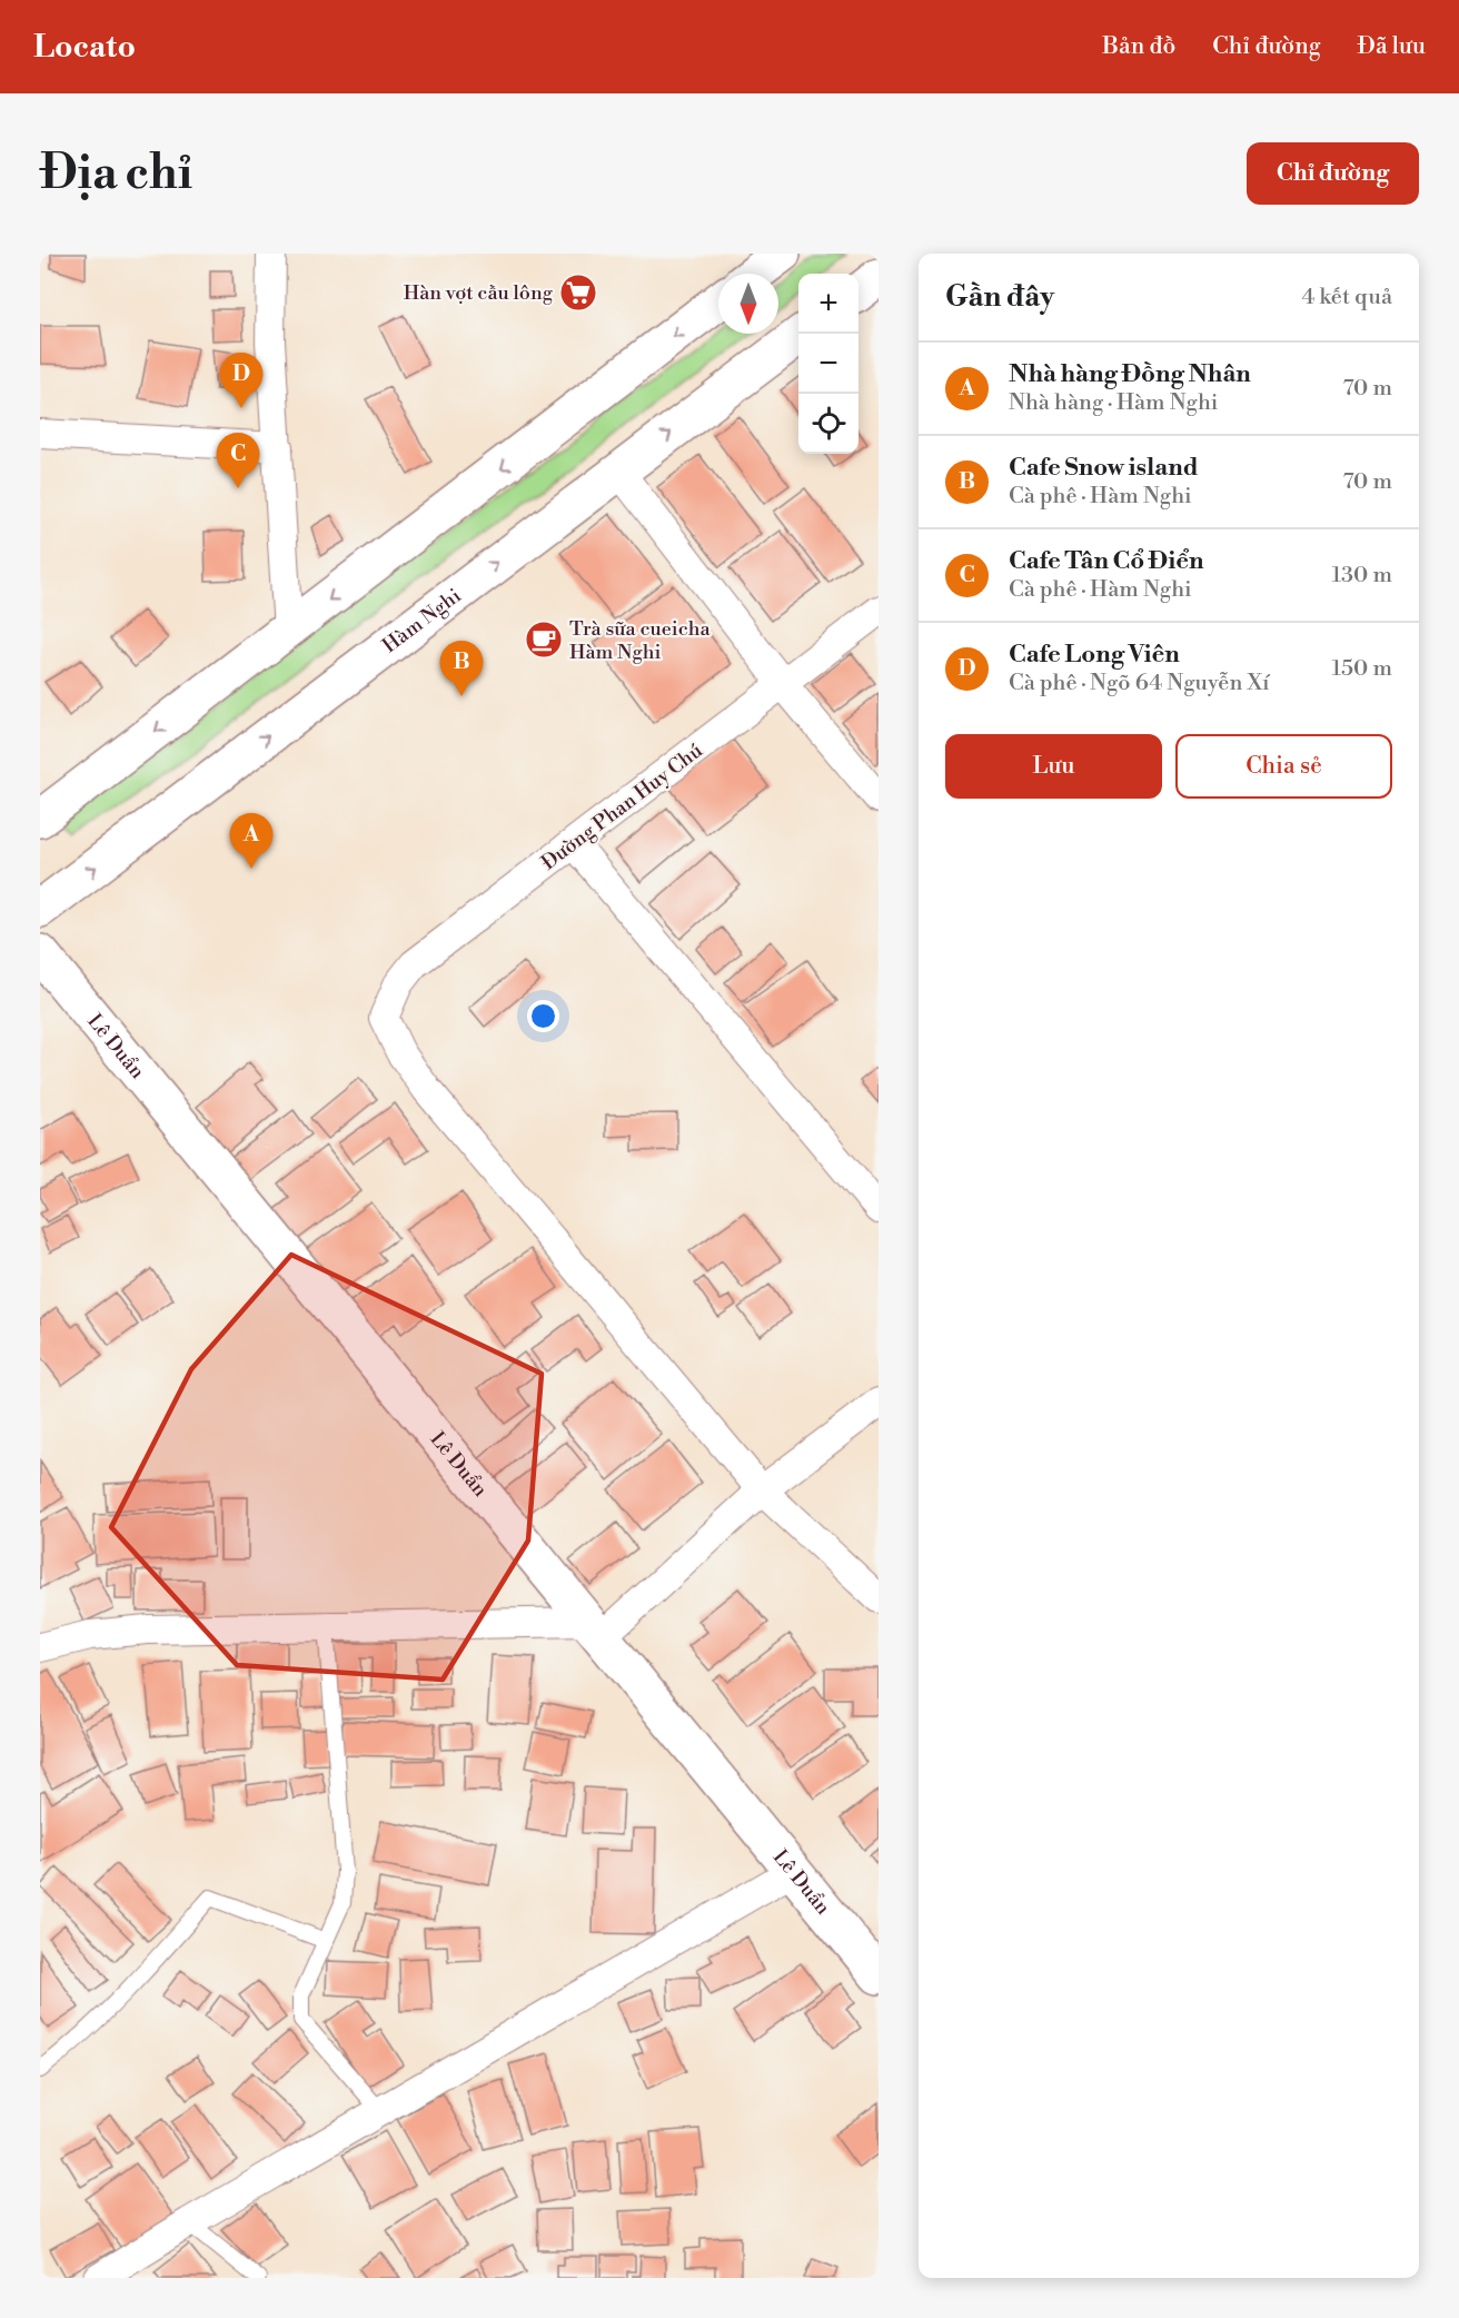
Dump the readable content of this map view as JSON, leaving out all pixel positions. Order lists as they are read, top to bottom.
{
  "streets": {
    "main road": ["Hàm Nghi", "Lê Duẩn"],
    "street": ["Đường Phan Huy Chú"]
  },
  "places": {
    "supermarket": ["Hàn vợt cầu lông"],
    "cafe": ["Trà sữa cueicha Hàm Nghi"]
  },
  "north": "bottom",
  "page": {
    "header": "Locato",
    "nav": ["Bản đồ", "Chỉ đường", "Đã lưu"],
    "buttons": [
      "Chỉ đường",
      ["Lưu", "Chia sẻ"]
    ],
    "title": "Địa chỉ",
    "heading": ["Gần đây", "4 kết quả"],
    "map_buttons": ["+", "−"],
    "list": [
      {
        "mark": "A",
        "name": "Nhà hàng Đồng Nhân",
        "note": "Nhà hàng · Hàm Nghi",
        "value": "70 m"
      },
      {
        "mark": "B",
        "name": "Cafe Snow island",
        "note": "Cà phê · Hàm Nghi",
        "value": "70 m"
      },
      {
        "mark": "C",
        "name": "Cafe Tân Cổ Điển",
        "note": "Cà phê · Hàm Nghi",
        "value": "130 m"
      },
      {
        "mark": "D",
        "name": "Cafe Long Viên",
        "note": "Cà phê · Ngõ 64 Nguyễn Xí",
        "value": "150 m"
      }
    ],
    "pins": [
      "D",
      "C",
      "B",
      "A"
    ]
  }
}
